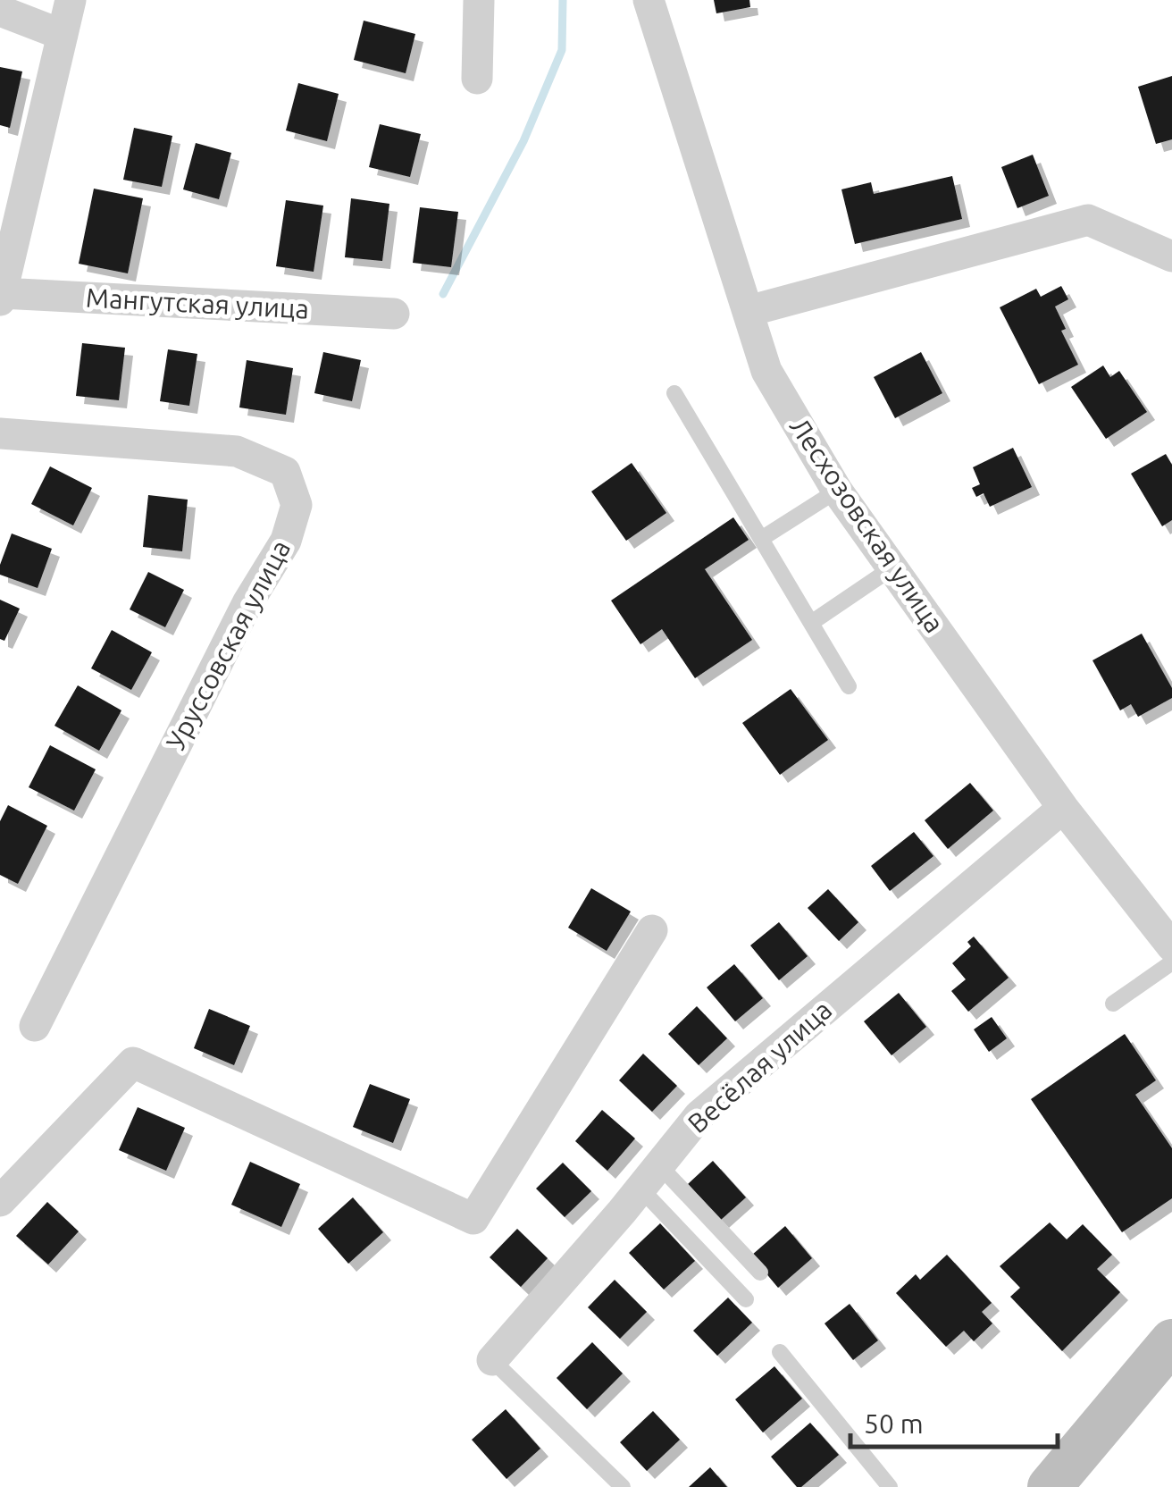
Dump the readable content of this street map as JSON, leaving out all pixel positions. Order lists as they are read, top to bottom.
{
  "streets": {
    "street": [
      "Мангутская улица",
      "Лесхозовская улица",
      "Уруссовская улица",
      "Весёлая улица"
    ]
  },
  "crossings": [
    ["Лесхозовская улица", "Весёлая улица"]
  ],
  "scale_bar": "50 m"
}
